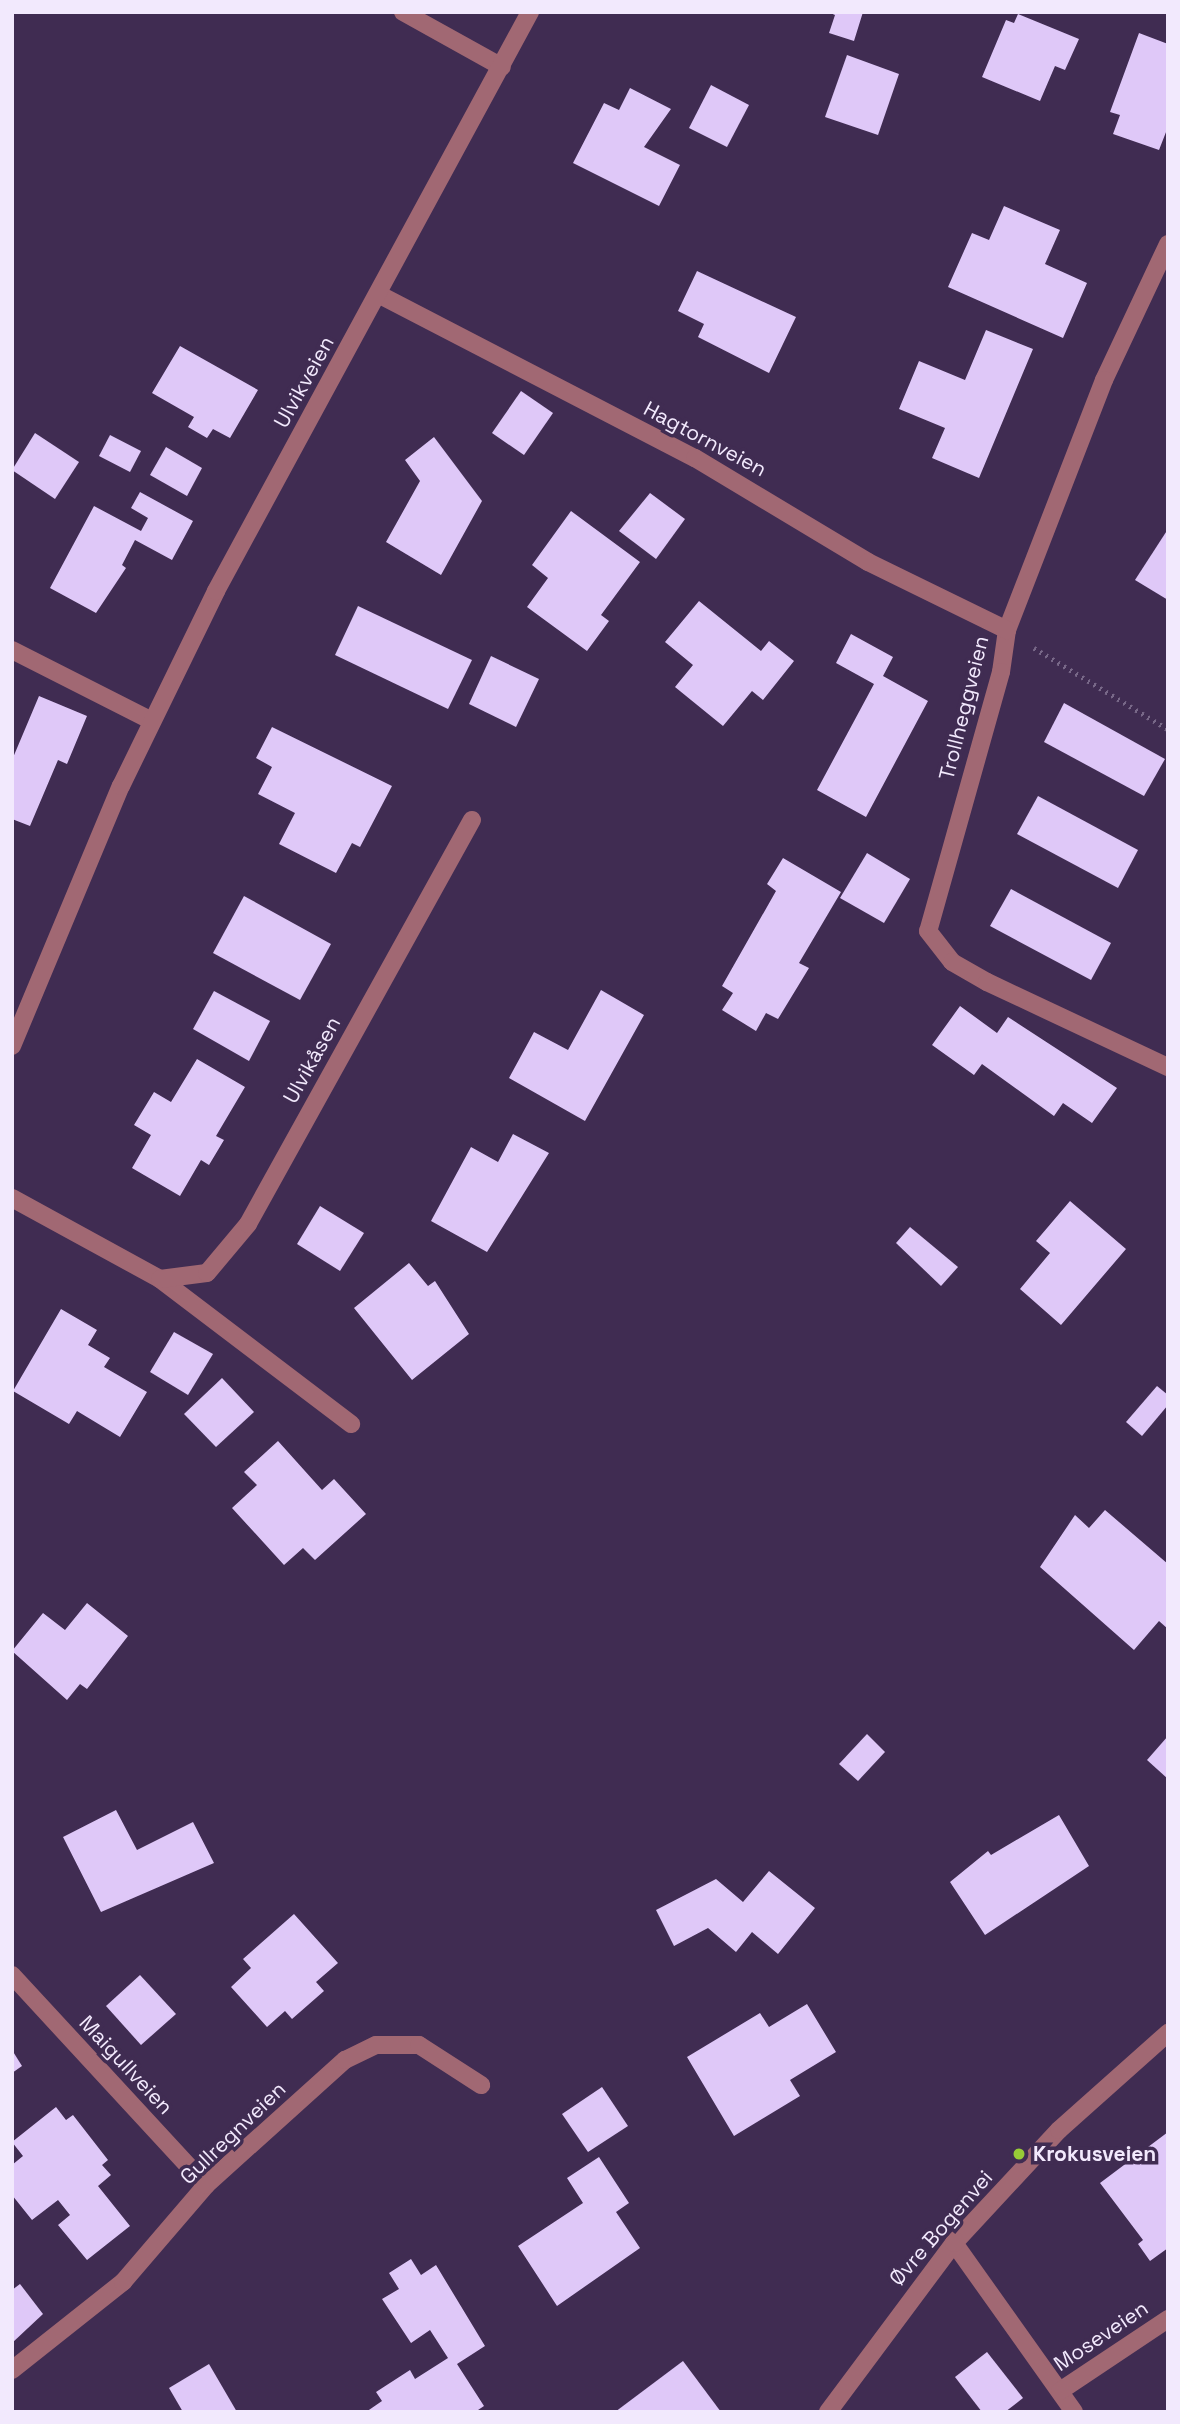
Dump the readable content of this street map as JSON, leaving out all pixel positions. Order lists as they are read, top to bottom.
{
  "streets": {
    "street": [
      "Ulvikveien",
      "Hagtornveien",
      "Trollheggveien",
      "Ulvikåsen",
      "Maigullveien",
      "Gullregnveien",
      "Øvre Bogenvei",
      "Moseveien"
    ]
  },
  "crossings": [
    ["Ulvikveien", "Hagtornveien"],
    ["Hagtornveien", "Trollheggveien"],
    ["Maigullveien", "Gullregnveien"]
  ],
  "places": ["Krokusveien"]
}
